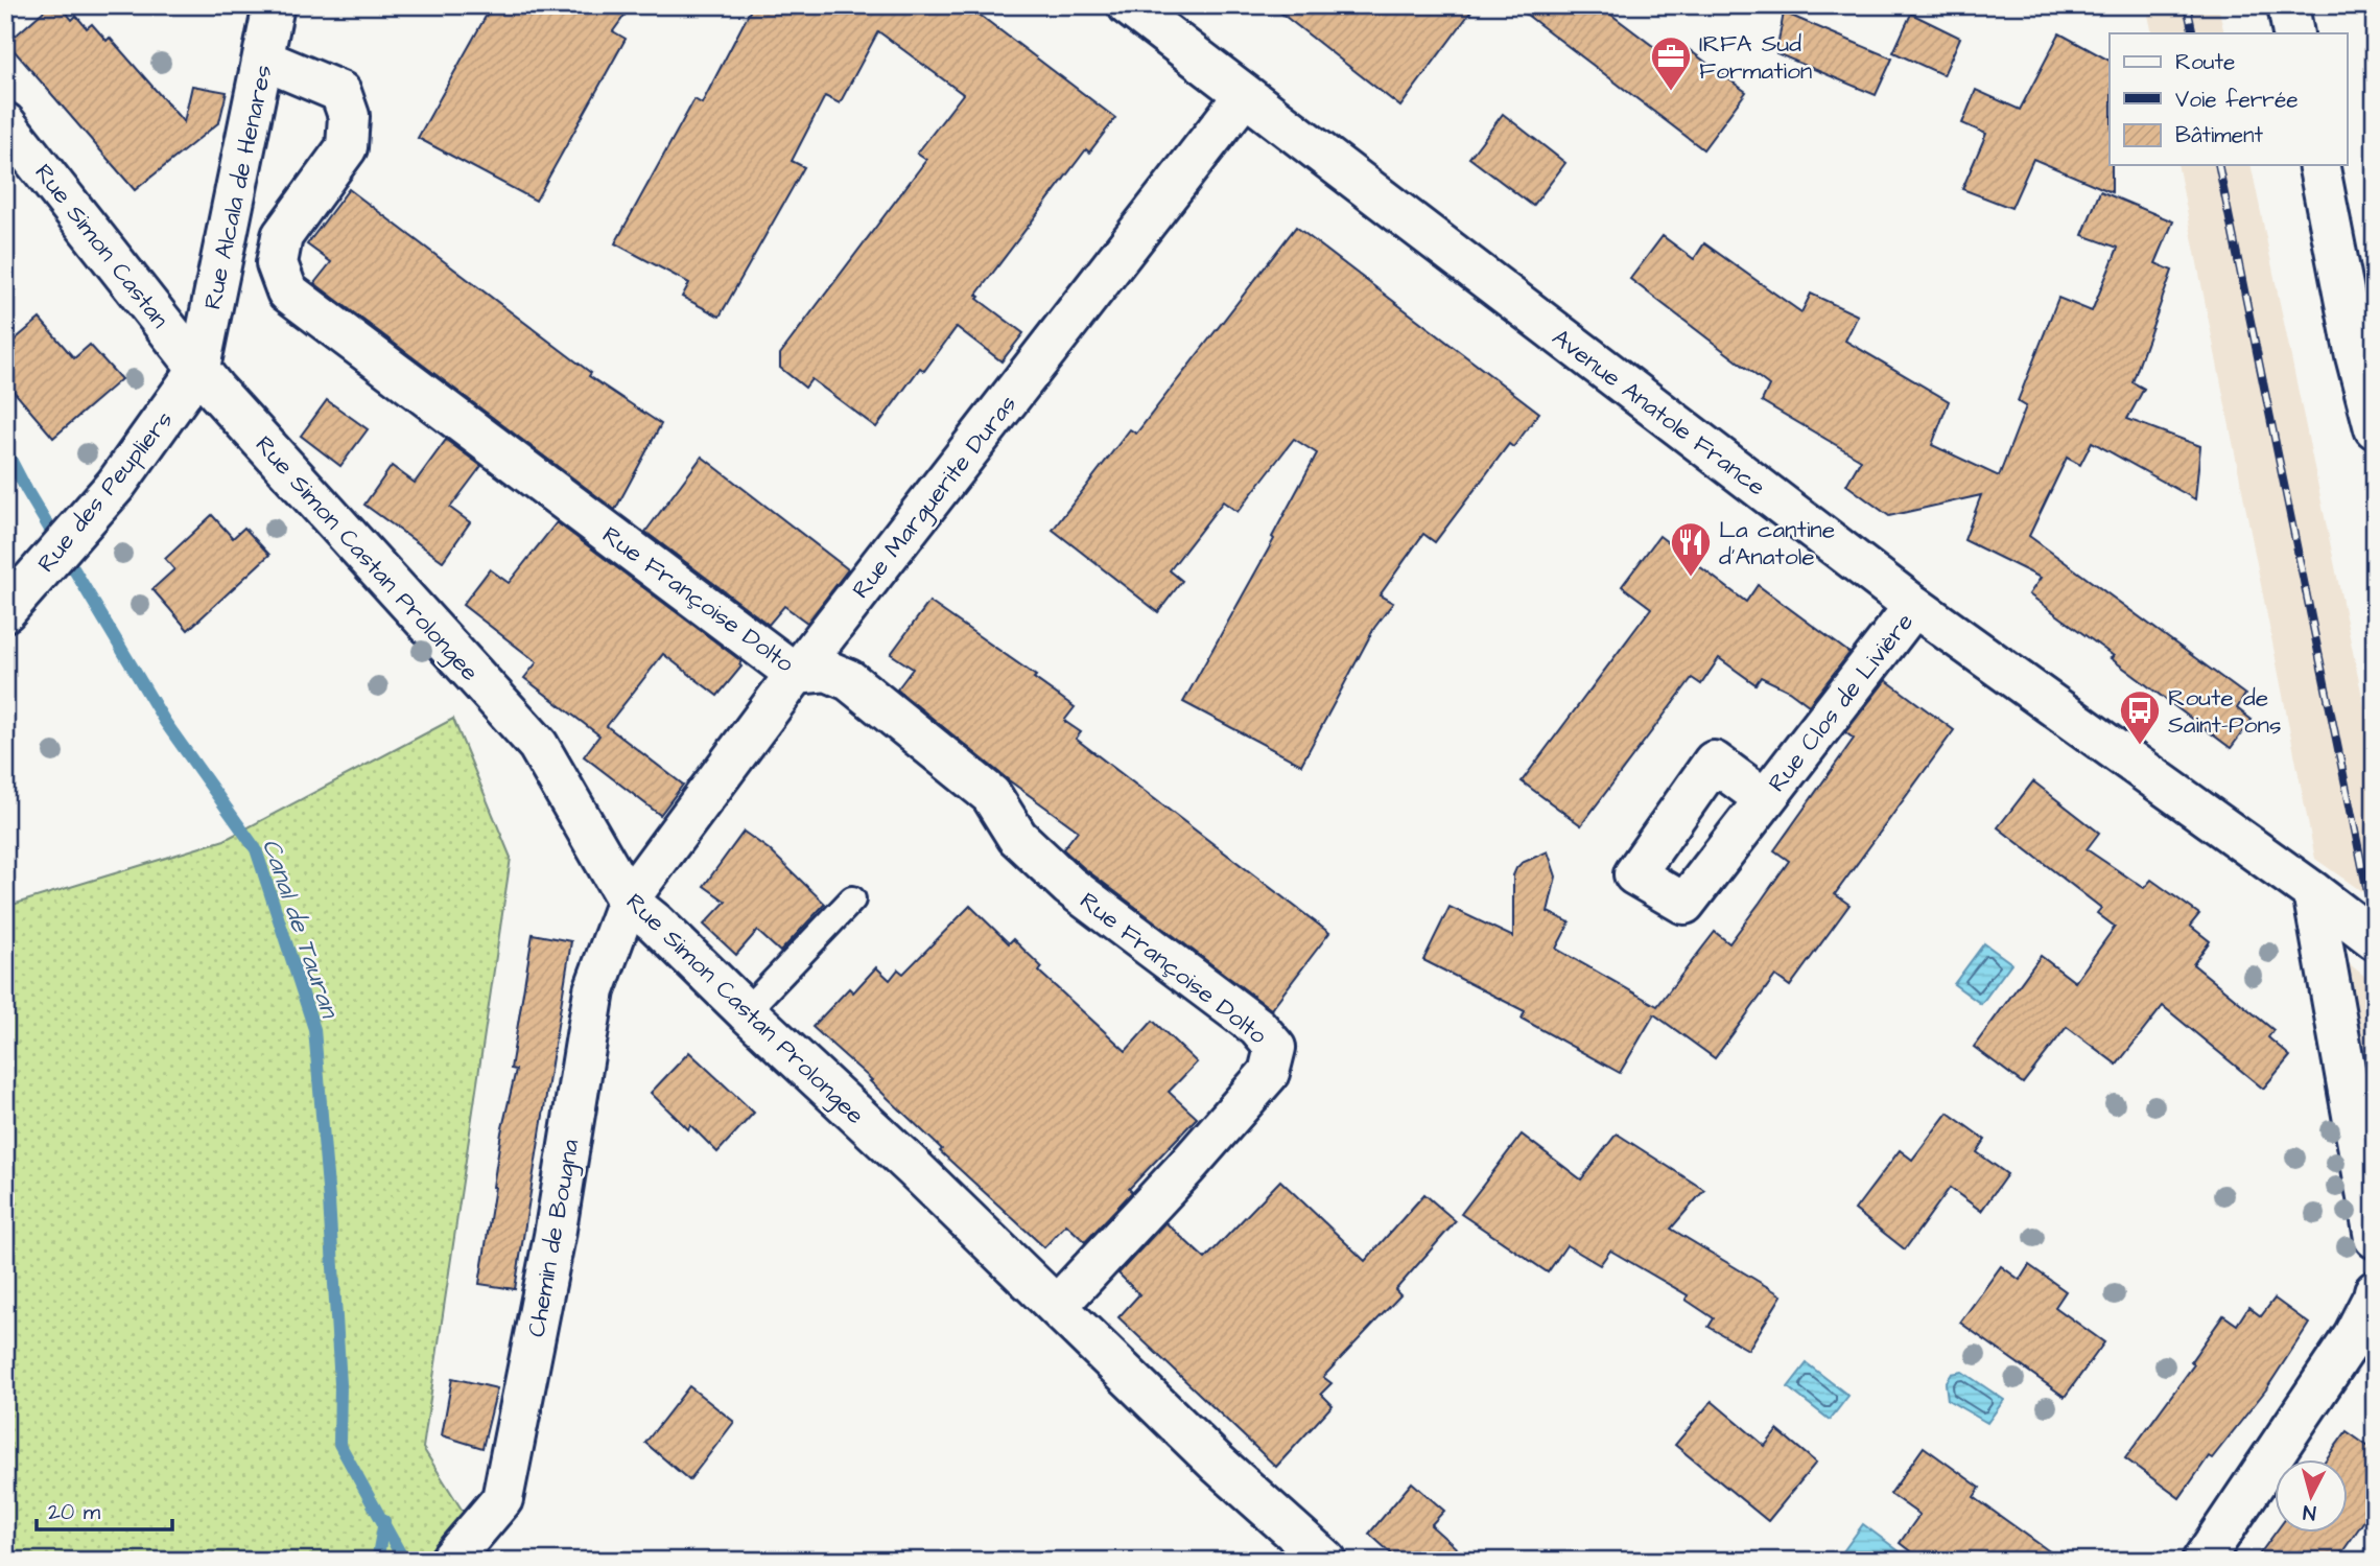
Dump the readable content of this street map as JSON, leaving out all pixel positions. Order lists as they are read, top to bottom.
{
  "streets": {
    "street": [
      "Rue Alcala de Henares",
      "Rue Simon Castan",
      "Avenue Anatole France",
      "Rue des Peupliers",
      "Rue Marguerite Duras",
      "Rue Simon Castan Prolongee",
      "Rue Françoise Dolto",
      "Rue Clos de Livière",
      "Chemin de Bougna"
    ]
  },
  "crossings": [
    ["Rue Alcala de Henares", "Rue Simon Castan"],
    ["Rue Alcala de Henares", "Rue des Peupliers"],
    ["Rue Alcala de Henares", "Rue Simon Castan Prolongee"],
    ["Rue Alcala de Henares", "Rue Françoise Dolto"],
    ["Rue Simon Castan", "Rue des Peupliers"],
    ["Rue Simon Castan", "Rue Simon Castan Prolongee"],
    ["Avenue Anatole France", "Rue Marguerite Duras"],
    ["Avenue Anatole France", "Rue Clos de Livière"],
    ["Rue des Peupliers", "Rue Simon Castan Prolongee"],
    ["Rue Marguerite Duras", "Rue Simon Castan Prolongee"],
    ["Rue Marguerite Duras", "Rue Françoise Dolto"],
    ["Rue Marguerite Duras", "Chemin de Bougna"],
    ["Rue Simon Castan Prolongee", "Rue Françoise Dolto"],
    ["Rue Simon Castan Prolongee", "Chemin de Bougna"]
  ],
  "water": ["Canal de Tauran"],
  "places": {
    "office": ["IRFA Sud Formation"],
    "restaurant": ["La cantine d'Anatole"],
    "bus stop": ["Route de Saint-Pons"]
  },
  "legend": ["Route", "Voie ferrée", "Bâtiment"],
  "scale_bar": "20 m",
  "north": "bottom"
}
